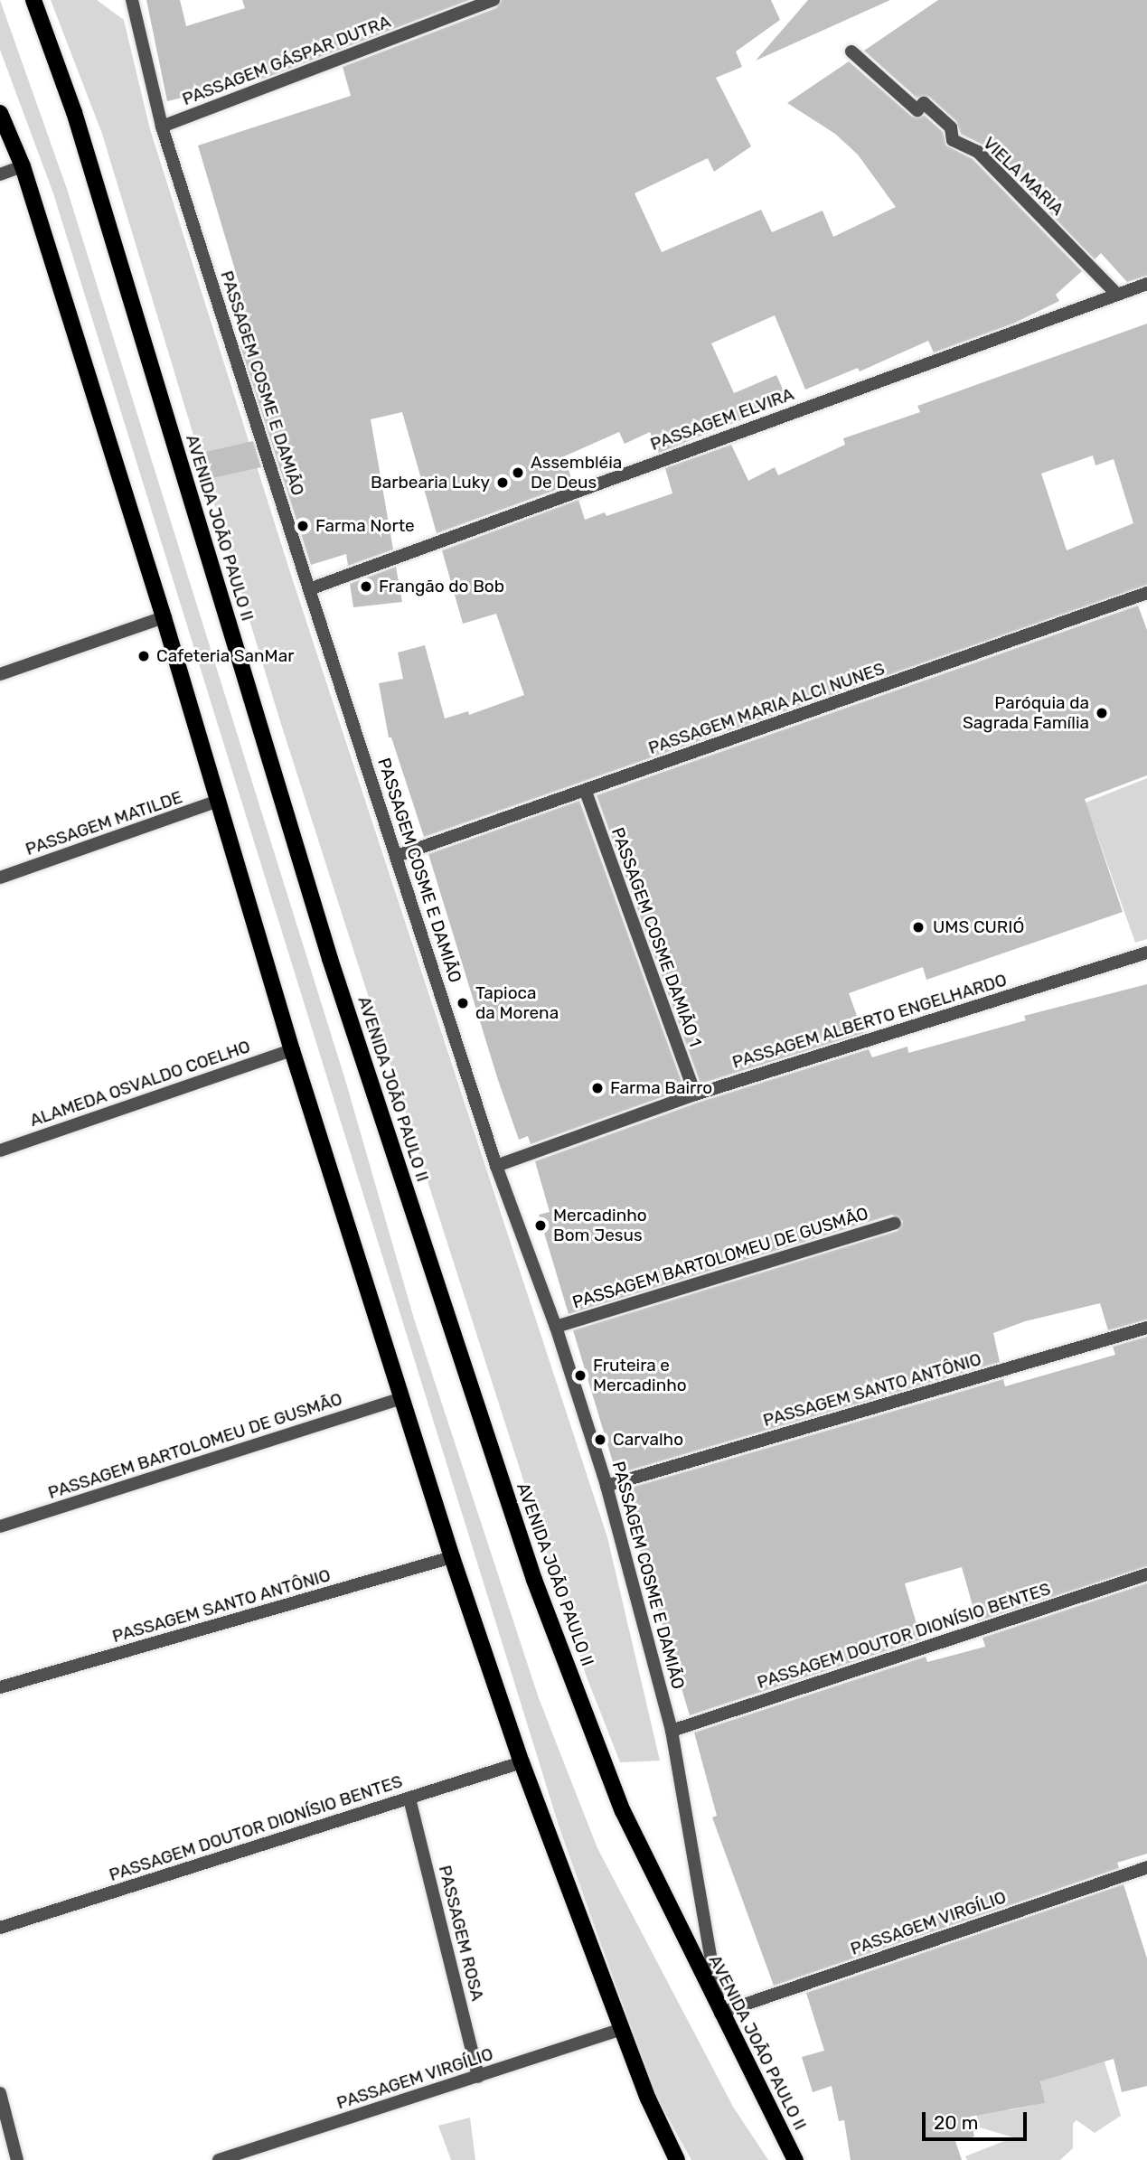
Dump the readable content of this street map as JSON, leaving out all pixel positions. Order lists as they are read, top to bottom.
{
  "streets": {
    "main road": ["AVENIDA JOÃO PAULO II"],
    "street": [
      "PASSAGEM GÁSPAR DUTRA",
      "VIELA MARIA",
      "PASSAGEM COSME E DAMIÃO",
      "PASSAGEM ELVIRA",
      "PASSAGEM MARIA ALCI NUNES",
      "PASSAGEM MATILDE",
      "PASSAGEM COSME DAMIÃO 1",
      "PASSAGEM ALBERTO ENGELHARDO",
      "ALAMEDA OSVALDO COELHO",
      "PASSAGEM BARTOLOMEU DE GUSMÃO",
      "PASSAGEM SANTO ANTÔNIO",
      "PASSAGEM DOUTOR DIONÍSIO BENTES",
      "PASSAGEM VIRGÍLIO",
      "PASSAGEM ROSA"
    ]
  },
  "crossings": [
    ["PASSAGEM GÁSPAR DUTRA", "PASSAGEM COSME E DAMIÃO"],
    ["VIELA MARIA", "PASSAGEM ELVIRA"],
    ["PASSAGEM COSME E DAMIÃO", "PASSAGEM ELVIRA"],
    ["PASSAGEM COSME E DAMIÃO", "AVENIDA JOÃO PAULO II"],
    ["PASSAGEM COSME E DAMIÃO", "PASSAGEM MARIA ALCI NUNES"],
    ["PASSAGEM COSME E DAMIÃO", "PASSAGEM ALBERTO ENGELHARDO"],
    ["PASSAGEM COSME E DAMIÃO", "PASSAGEM BARTOLOMEU DE GUSMÃO"],
    ["PASSAGEM COSME E DAMIÃO", "PASSAGEM SANTO ANTÔNIO"],
    ["PASSAGEM COSME E DAMIÃO", "PASSAGEM DOUTOR DIONÍSIO BENTES"],
    ["PASSAGEM COSME E DAMIÃO", "PASSAGEM VIRGÍLIO"],
    ["AVENIDA JOÃO PAULO II", "PASSAGEM VIRGÍLIO"],
    ["PASSAGEM MARIA ALCI NUNES", "PASSAGEM COSME DAMIÃO 1"],
    ["PASSAGEM COSME DAMIÃO 1", "PASSAGEM ALBERTO ENGELHARDO"],
    ["PASSAGEM DOUTOR DIONÍSIO BENTES", "PASSAGEM ROSA"],
    ["PASSAGEM VIRGÍLIO", "PASSAGEM ROSA"]
  ],
  "places": [
    "Assembléia De Deus",
    "Barbearia Luky",
    "Farma Norte",
    "Frangão do Bob",
    "Cafeteria SanMar",
    "Paróquia da Sagrada Família",
    "UMS CURIÓ",
    "Tapioca da Morena",
    "Farma Bairro",
    "Mercadinho Bom Jesus",
    "Fruteira e Mercadinho",
    "Carvalho"
  ],
  "scale_bar": "20 m"
}
